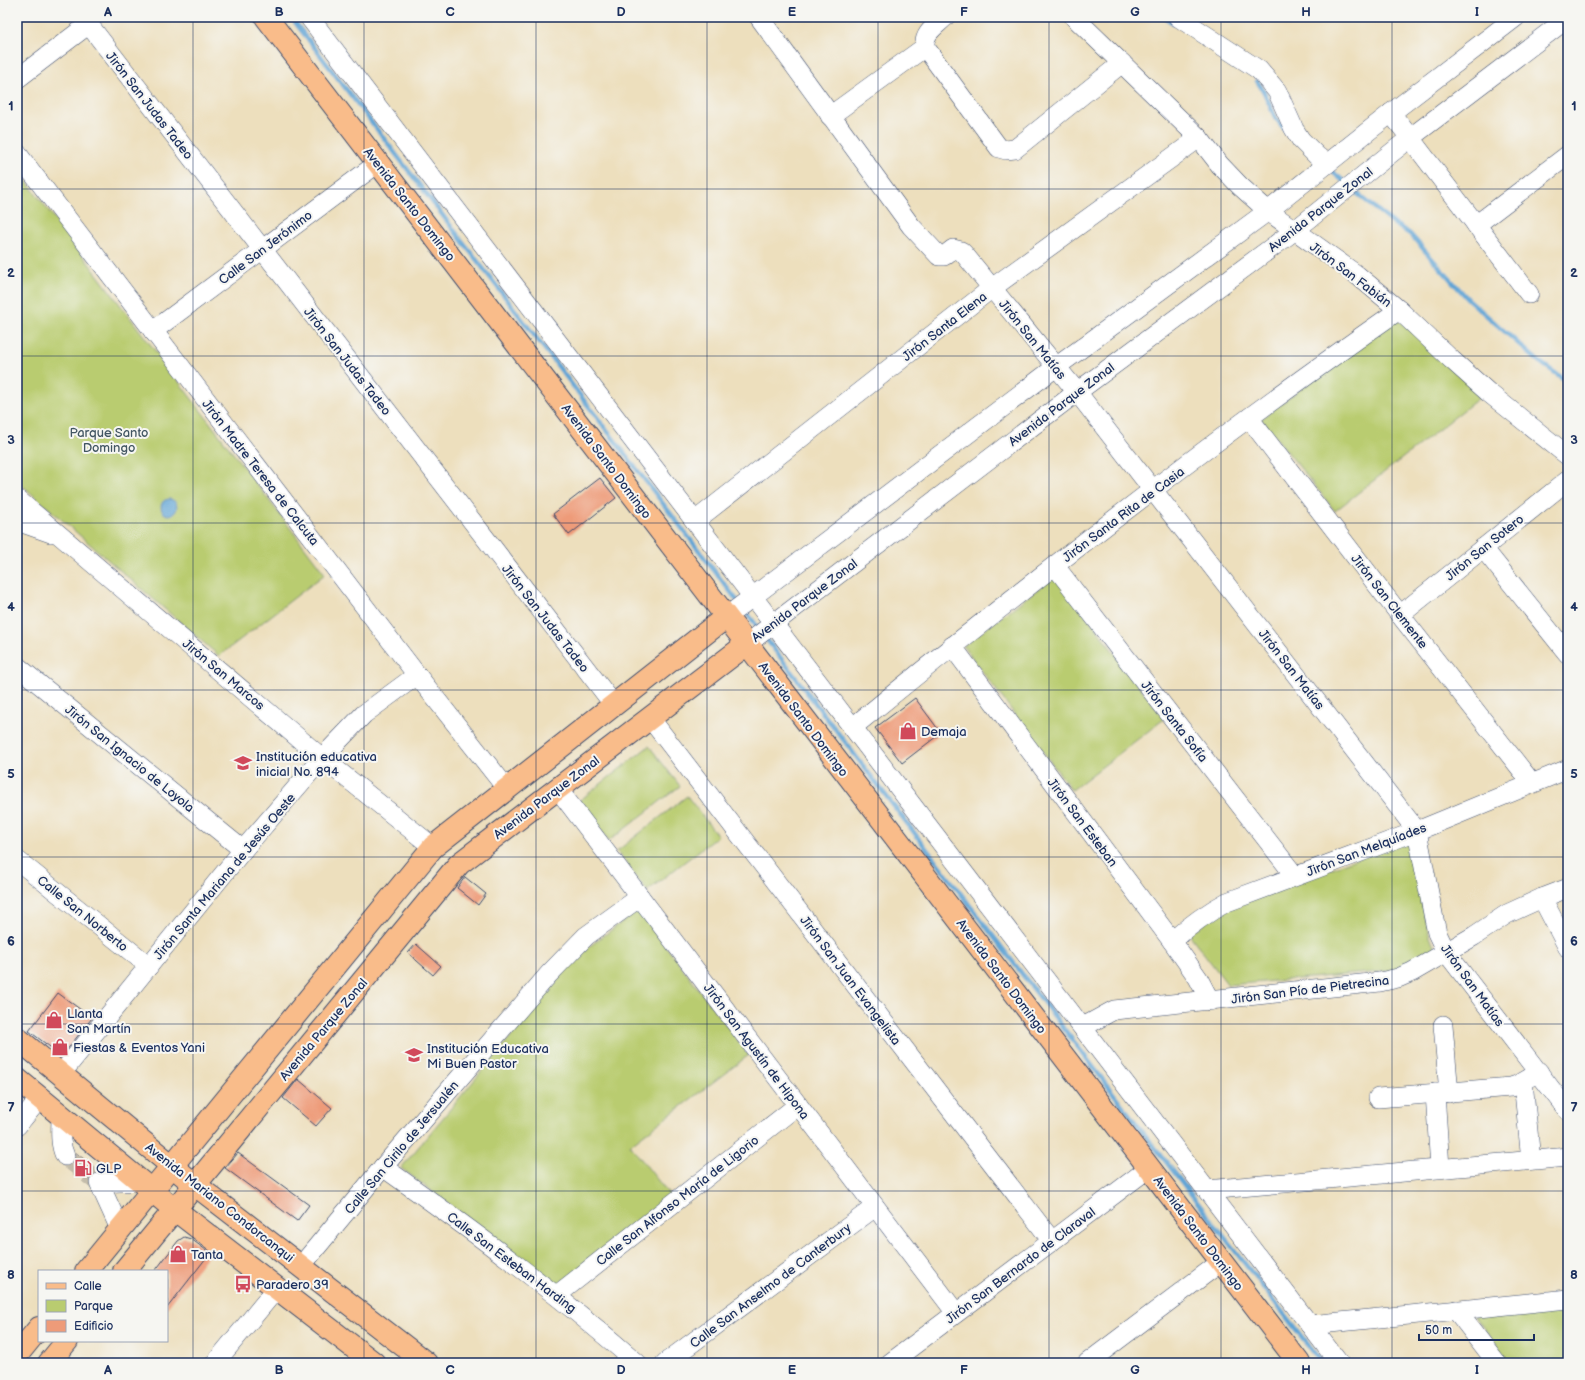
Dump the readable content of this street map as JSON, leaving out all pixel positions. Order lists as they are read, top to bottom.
{
  "streets": {
    "main road": ["Avenida Santo Domingo", "Avenida Parque Zonal", "Avenida Mariano Condorcanqui"],
    "street": [
      "Jirón San Judas Tadeo",
      "Calle San Jerónimo",
      "Jirón San Fabián",
      "Jirón Santa Elena",
      "Jirón San Matías",
      "Jirón Madre Teresa de Calcuta",
      "Jirón Santa Rita de Casia",
      "Jirón San Sotero",
      "Jirón San Clemente",
      "Jirón San Marcos",
      "Jirón Santa Sofía",
      "Jirón San Ignacio de Loyola",
      "Jirón San Esteban",
      "Jirón San Melquíades",
      "Jirón Santa Mariana de Jesús Oeste",
      "Calle San Norberto",
      "Jirón San Juan Evangelista",
      "Jirón San Pío de Pietrecina",
      "Jirón San Agustín de Hipona",
      "Calle San Cirilo de Jersualén",
      "Calle San Alfonso María de Ligorio",
      "Calle San Esteban Harding",
      "Jirón San Bernardo de Claraval",
      "Calle San Anselmo de Canterbury"
    ]
  },
  "crossings": [
    ["Jirón San Judas Tadeo", "Calle San Jerónimo"],
    ["Avenida Santo Domingo", "Avenida Parque Zonal"],
    ["Avenida Santo Domingo", "Calle San Jerónimo"],
    ["Avenida Santo Domingo", "Jirón San Bernardo de Claraval"],
    ["Avenida Parque Zonal", "Jirón San Fabián"],
    ["Avenida Parque Zonal", "Jirón San Matías"],
    ["Avenida Parque Zonal", "Jirón San Juan Evangelista"],
    ["Avenida Parque Zonal", "Jirón San Agustín de Hipona"],
    ["Avenida Parque Zonal", "Avenida Mariano Condorcanqui"],
    ["Calle San Jerónimo", "Jirón Madre Teresa de Calcuta"],
    ["Jirón San Fabián", "Jirón Santa Elena"],
    ["Jirón San Fabián", "Jirón Santa Rita de Casia"],
    ["Jirón Santa Elena", "Jirón San Matías"],
    ["Jirón San Matías", "Jirón Santa Rita de Casia"],
    ["Jirón San Matías", "Jirón San Melquíades"],
    ["Jirón San Matías", "Jirón San Pío de Pietrecina"],
    ["Jirón Madre Teresa de Calcuta", "Jirón Santa Mariana de Jesús Oeste"],
    ["Jirón Santa Rita de Casia", "Jirón San Clemente"],
    ["Jirón Santa Rita de Casia", "Jirón Santa Sofía"],
    ["Jirón Santa Rita de Casia", "Jirón San Esteban"],
    ["Jirón San Sotero", "Jirón San Clemente"],
    ["Jirón San Clemente", "Jirón San Melquíades"],
    ["Jirón San Marcos", "Jirón Santa Mariana de Jesús Oeste"],
    ["Jirón Santa Sofía", "Jirón San Melquíades"],
    ["Jirón San Ignacio de Loyola", "Jirón Santa Mariana de Jesús Oeste"],
    ["Jirón San Esteban", "Jirón San Melquíades"],
    ["Jirón San Esteban", "Jirón San Pío de Pietrecina"],
    ["Jirón Santa Mariana de Jesús Oeste", "Calle San Norberto"],
    ["Jirón Santa Mariana de Jesús Oeste", "Avenida Mariano Condorcanqui"],
    ["Jirón San Juan Evangelista", "Jirón San Bernardo de Claraval"],
    ["Jirón San Agustín de Hipona", "Calle San Cirilo de Jersualén"],
    ["Jirón San Agustín de Hipona", "Calle San Alfonso María de Ligorio"],
    ["Jirón San Agustín de Hipona", "Jirón San Bernardo de Claraval"],
    ["Jirón San Agustín de Hipona", "Calle San Anselmo de Canterbury"],
    ["Calle San Cirilo de Jersualén", "Avenida Mariano Condorcanqui"],
    ["Calle San Cirilo de Jersualén", "Calle San Esteban Harding"],
    ["Calle San Alfonso María de Ligorio", "Calle San Esteban Harding"]
  ],
  "parks": ["Parque Santo Domingo"],
  "places": {
    "shop": [
      "Demaja",
      "Llanta San Martín",
      "Fiestas & Eventos Yani",
      "Tanta"
    ],
    "school or university": ["Institución educativa inicial No. 894", "Institución Educativa Mi Buen Pastor"],
    "fuel station": ["GLP"],
    "bus stop": ["Paradero 39"]
  },
  "legend": ["Calle", "Parque", "Edificio"],
  "scale_bar": "50 m",
  "grid": {
    "columns": [
      "A",
      "B",
      "C",
      "D",
      "E",
      "F",
      "G",
      "H",
      "I"
    ],
    "rows": [
      "1",
      "2",
      "3",
      "4",
      "5",
      "6",
      "7",
      "8"
    ]
  }
}
